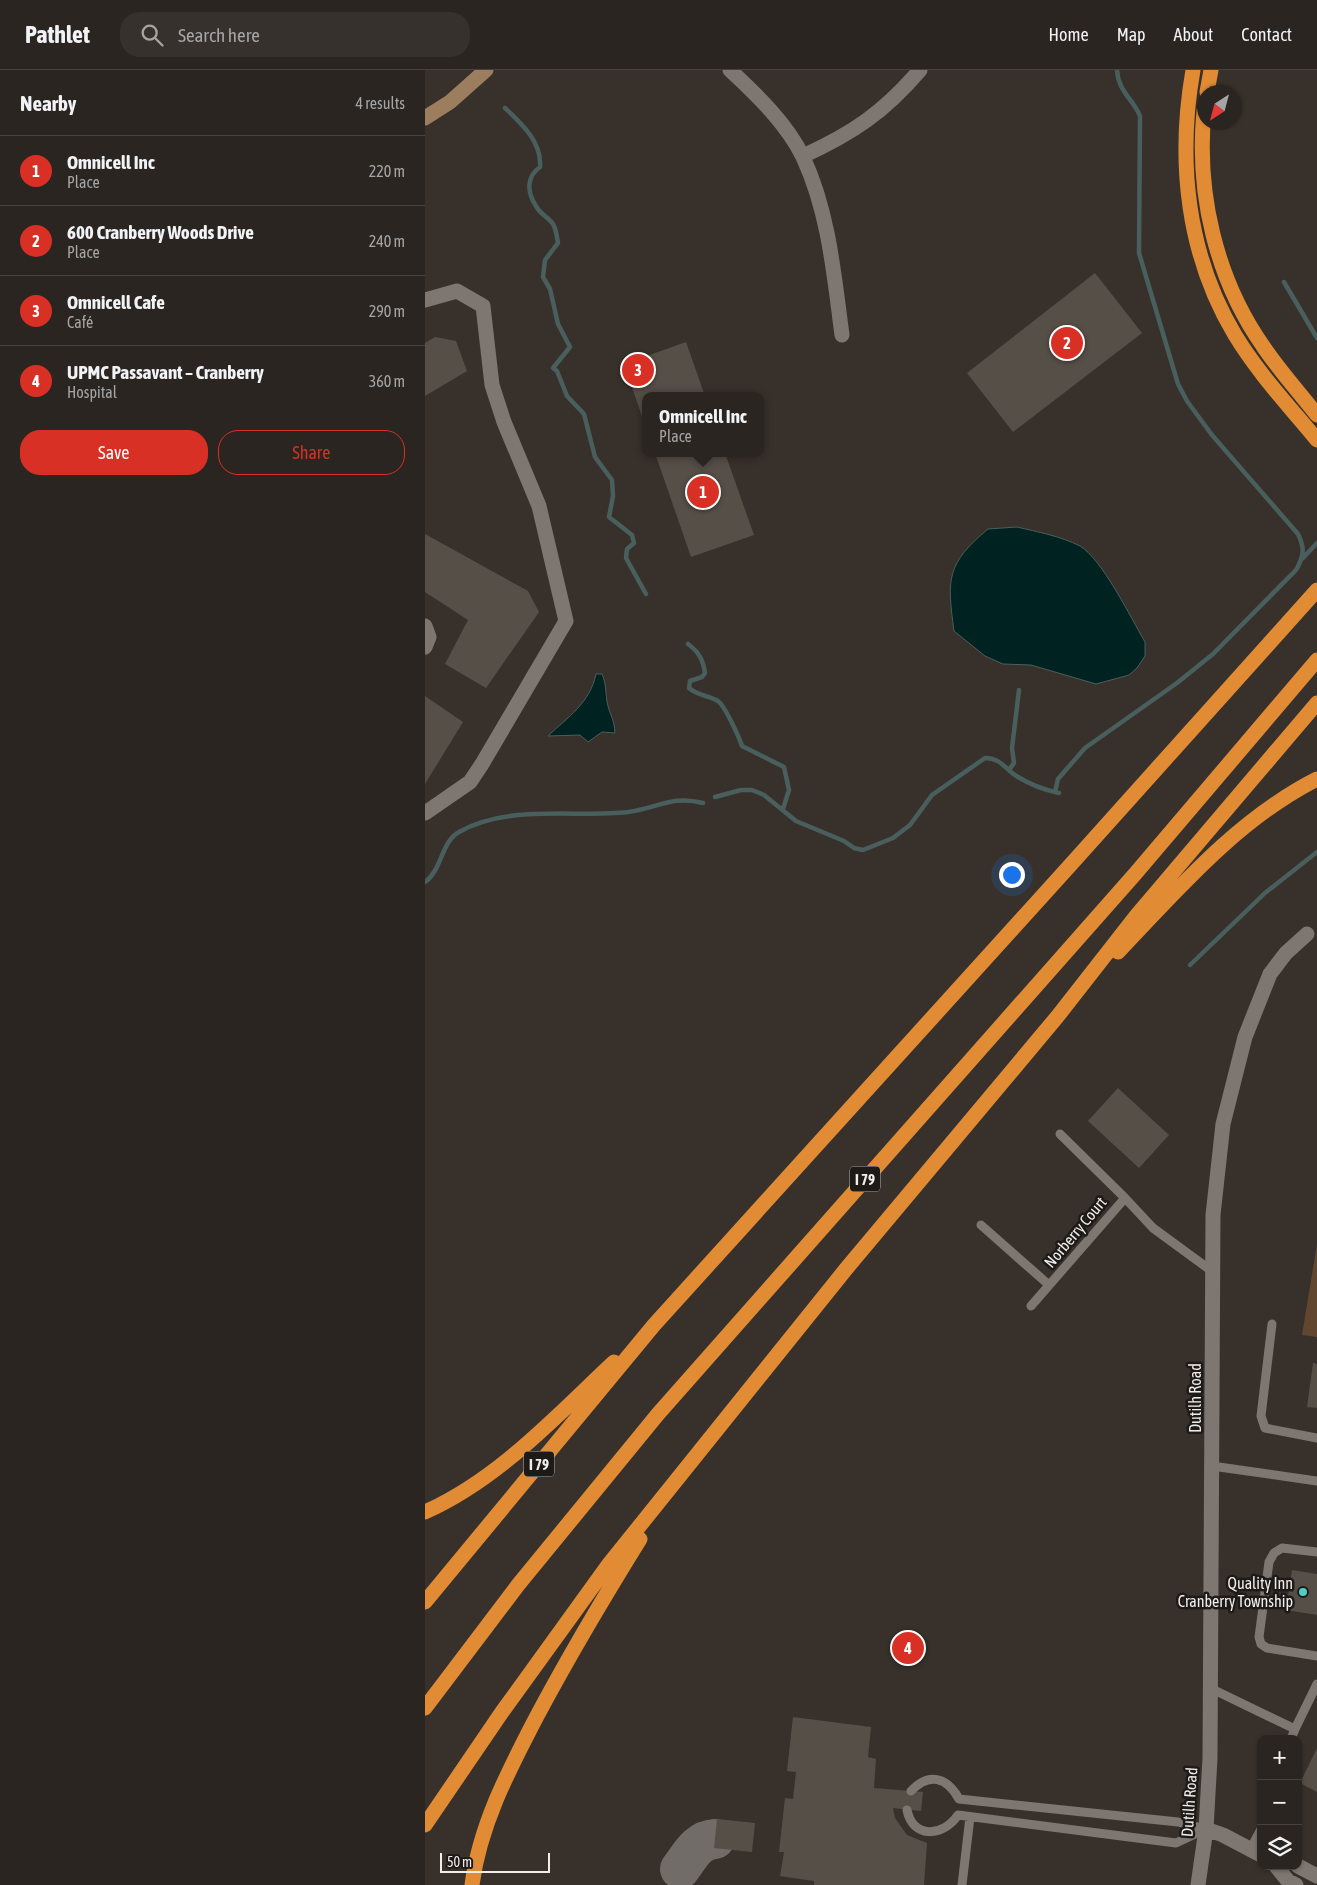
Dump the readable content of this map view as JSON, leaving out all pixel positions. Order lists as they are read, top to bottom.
{
  "streets": {
    "highway": ["I 79"],
    "street": ["Dutilh Road"],
    "lane": ["Norberry Court"]
  },
  "crossings": [
    ["Norberry Court", "Dutilh Road"]
  ],
  "places": ["Quality Inn Cranberry Township"],
  "scale_bar": "50 m",
  "north": "bottom left",
  "page": {
    "header": "Pathlet",
    "search": "Search here",
    "nav": [
      "Home",
      "Map",
      "About",
      "Contact"
    ],
    "heading": ["Nearby", "4 results"],
    "list": [
      {
        "mark": "1",
        "name": "Omnicell Inc",
        "note": "Place",
        "value": "220 m"
      },
      {
        "mark": "2",
        "name": "600 Cranberry Woods Drive",
        "note": "Place",
        "value": "240 m"
      },
      {
        "mark": "3",
        "name": "Omnicell Cafe",
        "note": "Café",
        "value": "290 m"
      },
      {
        "mark": "4",
        "name": "UPMC Passavant – Cranberry",
        "note": "Hospital",
        "value": "360 m"
      }
    ],
    "pins": [
      "2",
      "3",
      "1",
      "4"
    ],
    "popup": ["Omnicell Inc", "Place"],
    "buttons": ["Save", "Share"],
    "map_buttons": ["+", "−"],
    "scale": "50 m"
  }
}
